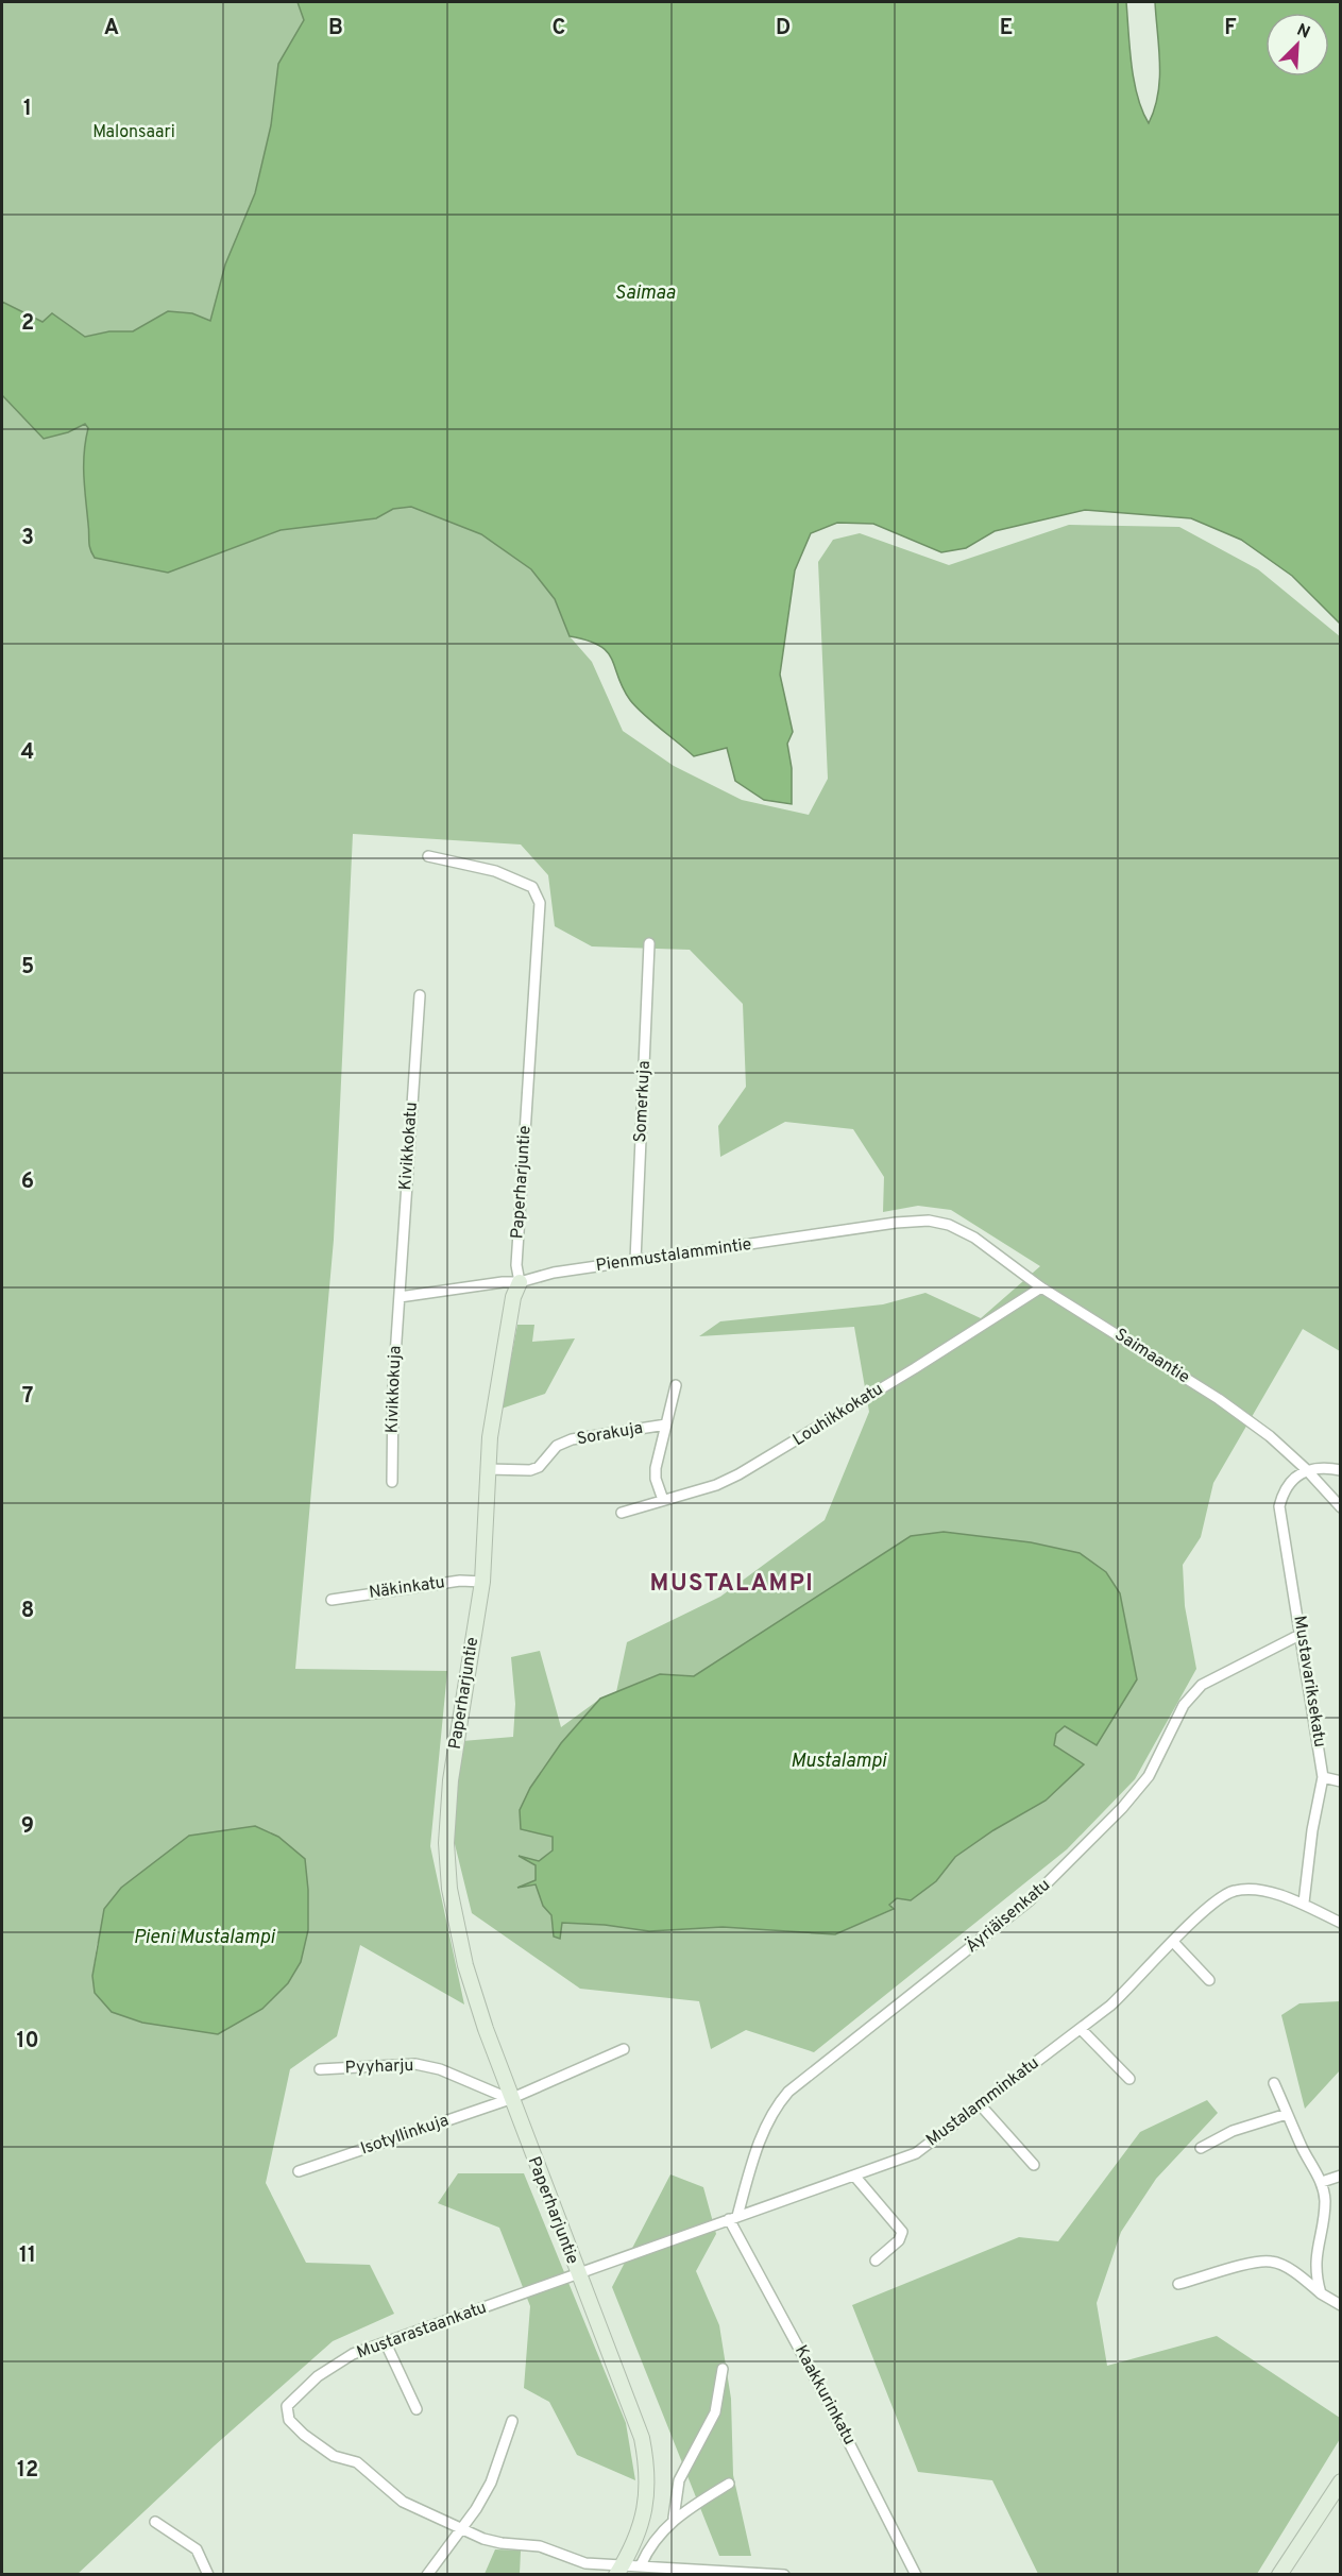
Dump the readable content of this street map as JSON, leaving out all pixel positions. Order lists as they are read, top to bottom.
{
  "streets": {
    "street": [
      "Somerkuja",
      "Kivikkokatu",
      "Paperharjuntie",
      "Pienmustalammintie",
      "Saimaantie",
      "Kivikkokuja",
      "Louhikkokatu",
      "Sorakuja",
      "Näkinkatu",
      "Mustavariksekatu",
      "Äyriäisenkatu",
      "Pyyharju",
      "Mustalamminkatu",
      "Isotyllinkuja",
      "Mustarastaankatu",
      "Kaakkurinkatu"
    ]
  },
  "crossings": [
    ["Somerkuja", "Pienmustalammintie"],
    ["Kivikkokatu", "Pienmustalammintie"],
    ["Kivikkokatu", "Kivikkokuja"],
    ["Paperharjuntie", "Pienmustalammintie"],
    ["Paperharjuntie", "Sorakuja"],
    ["Paperharjuntie", "Näkinkatu"],
    ["Paperharjuntie", "Pyyharju"],
    ["Paperharjuntie", "Mustalamminkatu"],
    ["Paperharjuntie", "Isotyllinkuja"],
    ["Paperharjuntie", "Mustarastaankatu"],
    ["Pienmustalammintie", "Saimaantie"],
    ["Pienmustalammintie", "Kivikkokuja"],
    ["Saimaantie", "Louhikkokatu"],
    ["Saimaantie", "Mustavariksekatu"],
    ["Mustavariksekatu", "Äyriäisenkatu"],
    ["Mustavariksekatu", "Mustalamminkatu"],
    ["Äyriäisenkatu", "Mustalamminkatu"],
    ["Äyriäisenkatu", "Kaakkurinkatu"],
    ["Pyyharju", "Isotyllinkuja"],
    ["Mustalamminkatu", "Mustarastaankatu"],
    ["Mustalamminkatu", "Kaakkurinkatu"]
  ],
  "districts": ["MUSTALAMPI"],
  "water": ["Saimaa", "Mustalampi", "Pieni Mustalampi"],
  "parks": ["Malonsaari"],
  "north": "top right",
  "grid": {
    "columns": [
      "A",
      "B",
      "C",
      "D",
      "E",
      "F"
    ],
    "rows": [
      "1",
      "2",
      "3",
      "4",
      "5",
      "6",
      "7",
      "8",
      "9",
      "10",
      "11",
      "12"
    ]
  }
}
